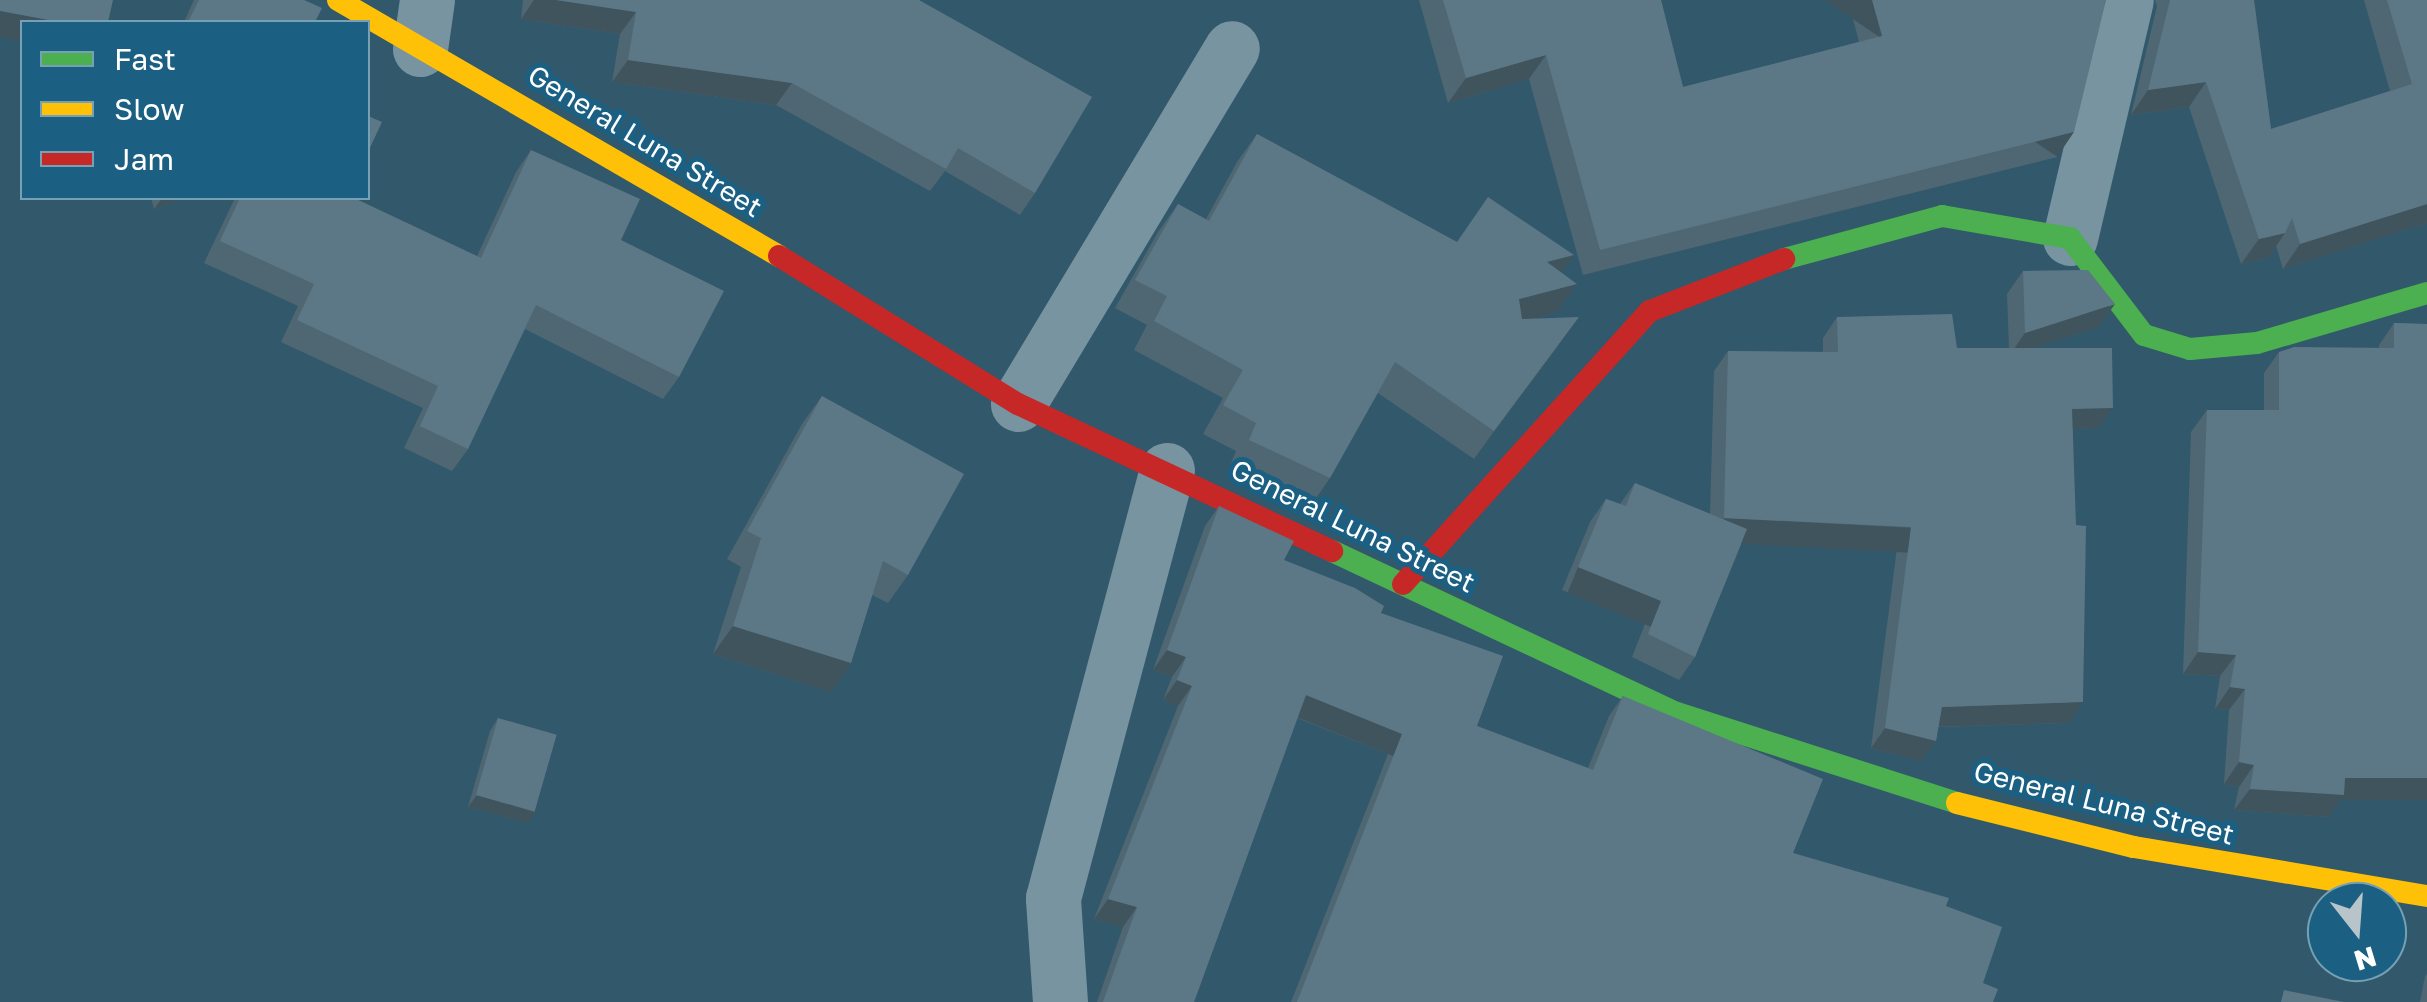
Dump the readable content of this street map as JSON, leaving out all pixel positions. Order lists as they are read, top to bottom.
{
  "streets": {
    "street": ["General Luna Street"]
  },
  "legend": ["Fast", "Slow", "Jam"],
  "north": "bottom"
}
